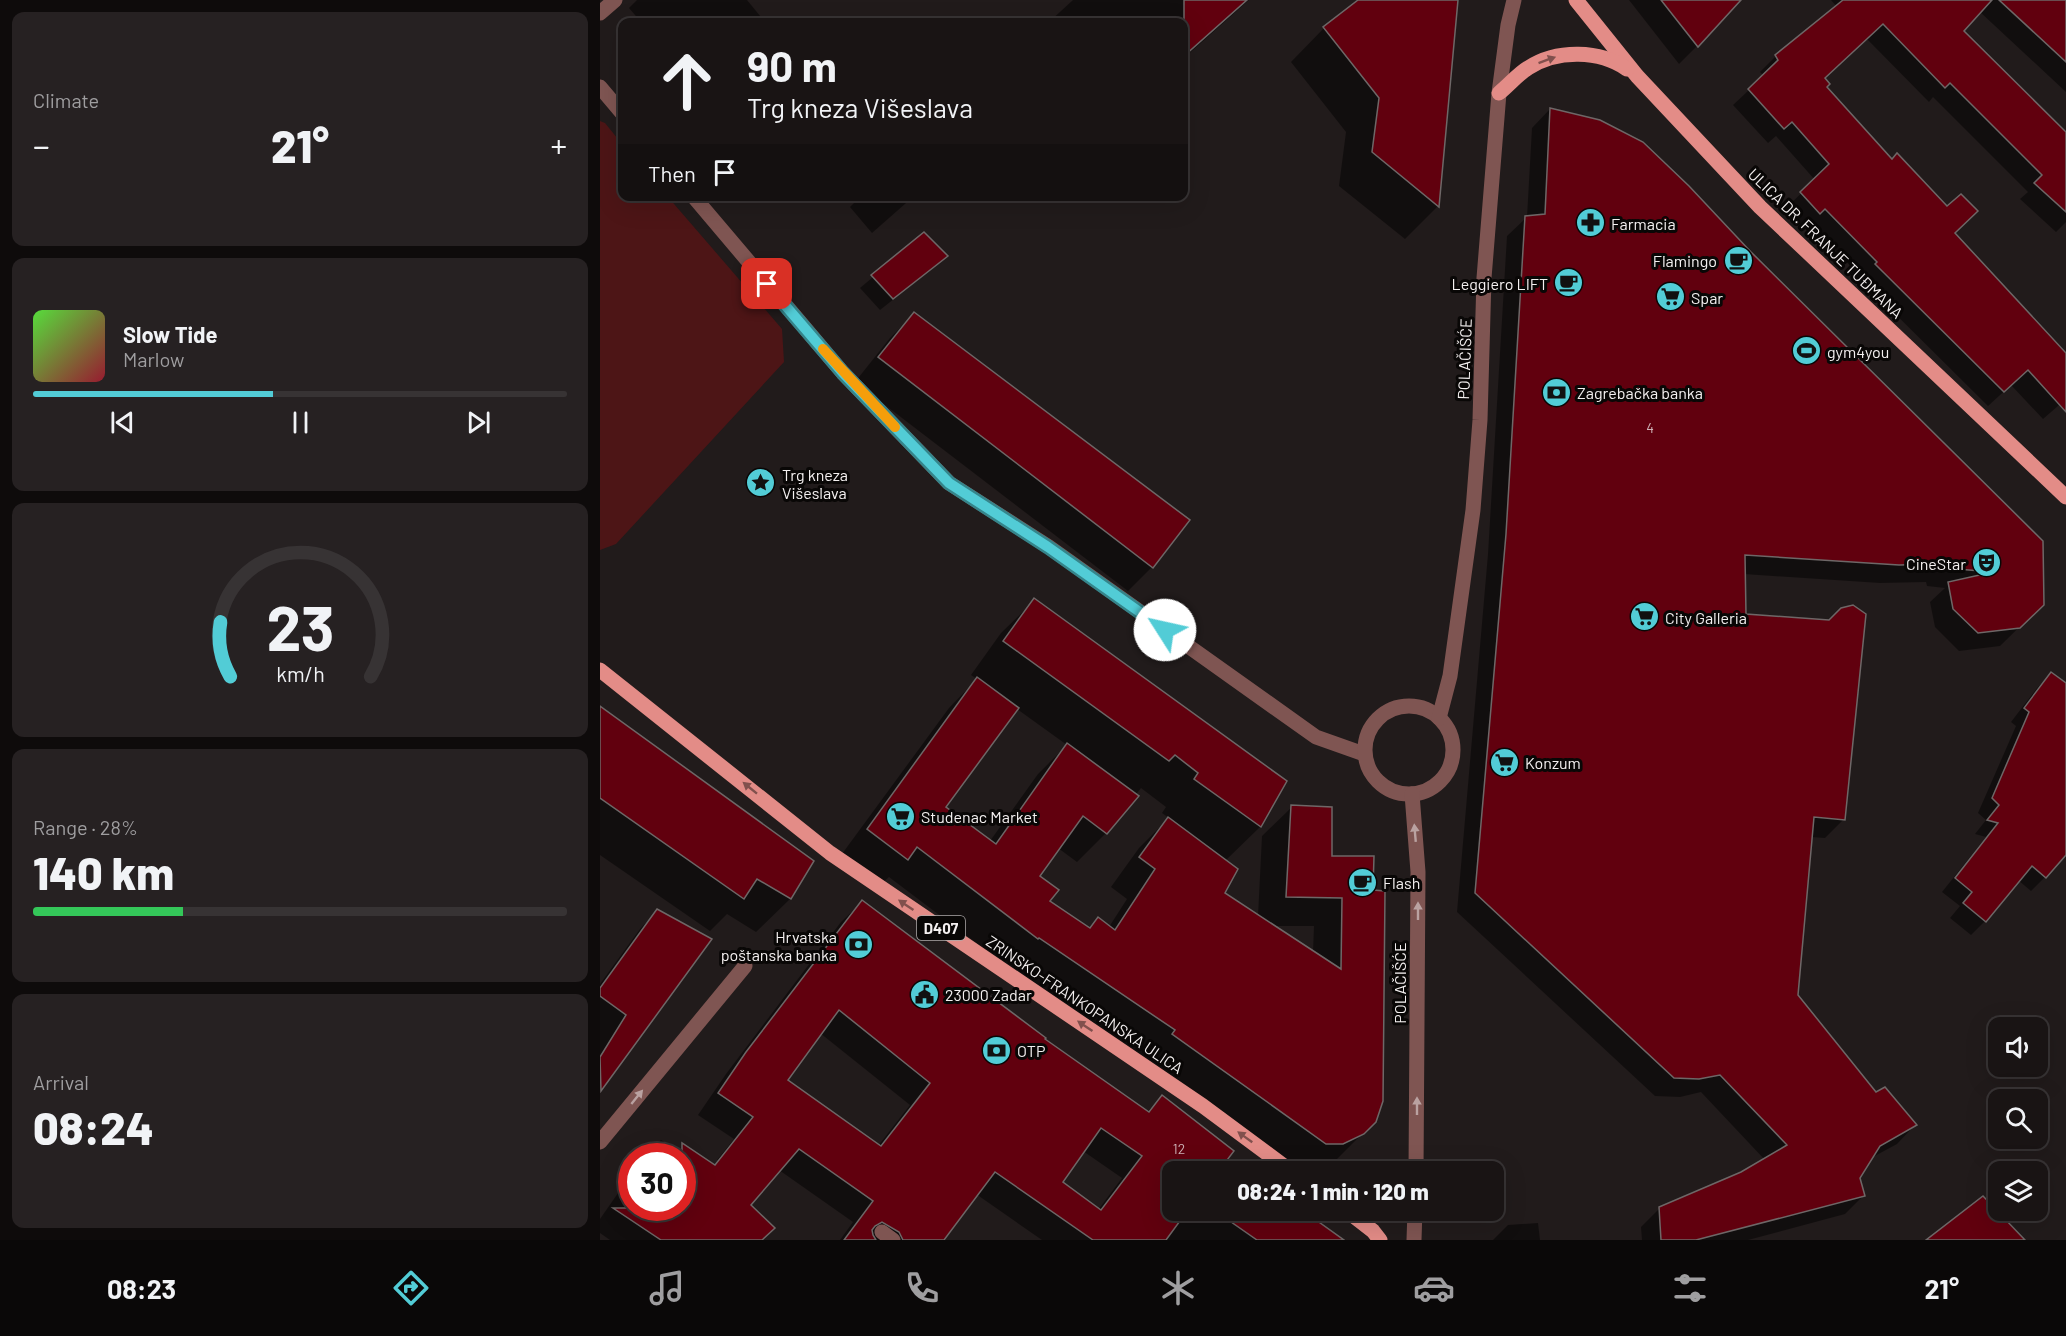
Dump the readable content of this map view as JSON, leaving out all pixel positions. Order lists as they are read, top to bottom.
{
  "streets": {
    "main road": ["ULICA DR. FRANJE TUĐMANA", "D407", "ZRINSKO-FRANKOPANSKA ULICA"],
    "street": ["POLAČIŠĆE"]
  },
  "one_way": ["ZRINSKO-FRANKOPANSKA ULICA"],
  "places": {
    "pharmacy": ["Farmacia"],
    "cafe": ["Flamingo", "Leggiero LIFT", "Flash"],
    "supermarket": [
      "Spar",
      "City Galleria",
      "Konzum",
      "Studenac Market"
    ],
    "sports": ["gym4you"],
    "bank": ["Zagrebačka banka", "Hrvatska poštanska banka", "OTP"],
    "place": ["Trg kneza Višeslava"],
    "theatre": ["CineStar"],
    "public building": ["23000 Zadar"]
  },
  "house_numbers": ["4", "12"],
  "page": {
    "tile": [
      "Climate",
      ["Range · 28%", "140 km"],
      ["Arrival", "08:24"]
    ],
    "turn": ["90 m", "Trg kneza Višeslava"],
    "heat": ["−", "21°", "+"],
    "then": "Then",
    "song": ["Slow Tide", "Marlow"],
    "limit": "30",
    "trip": "08:24 · 1 min · 120 m",
    "tabs": ["08:23", "21°"],
    "gauge": ["23", "km/h"]
  }
}
